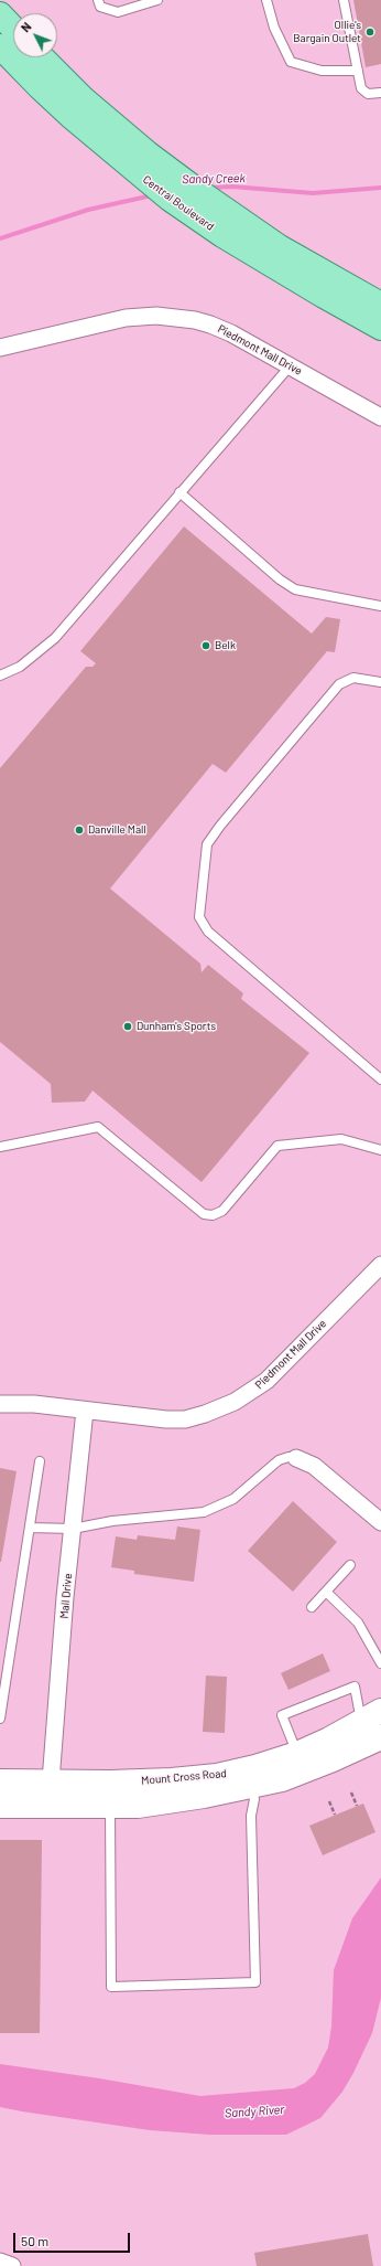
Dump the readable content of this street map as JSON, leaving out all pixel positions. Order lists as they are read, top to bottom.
{
  "streets": {
    "main road": ["Central Boulevard", "Mount Cross Road"],
    "street": ["Piedmont Mall Drive", "Mall Drive"]
  },
  "crossings": [
    ["Piedmont Mall Drive", "Mall Drive"],
    ["Mall Drive", "Mount Cross Road"]
  ],
  "water": ["Sandy Creek", "Sandy River"],
  "places": [
    "Ollie's Bargain Outlet",
    "Belk",
    "Danville Mall",
    "Dunham's Sports"
  ],
  "scale_bar": "50 m",
  "north": "top left"
}
